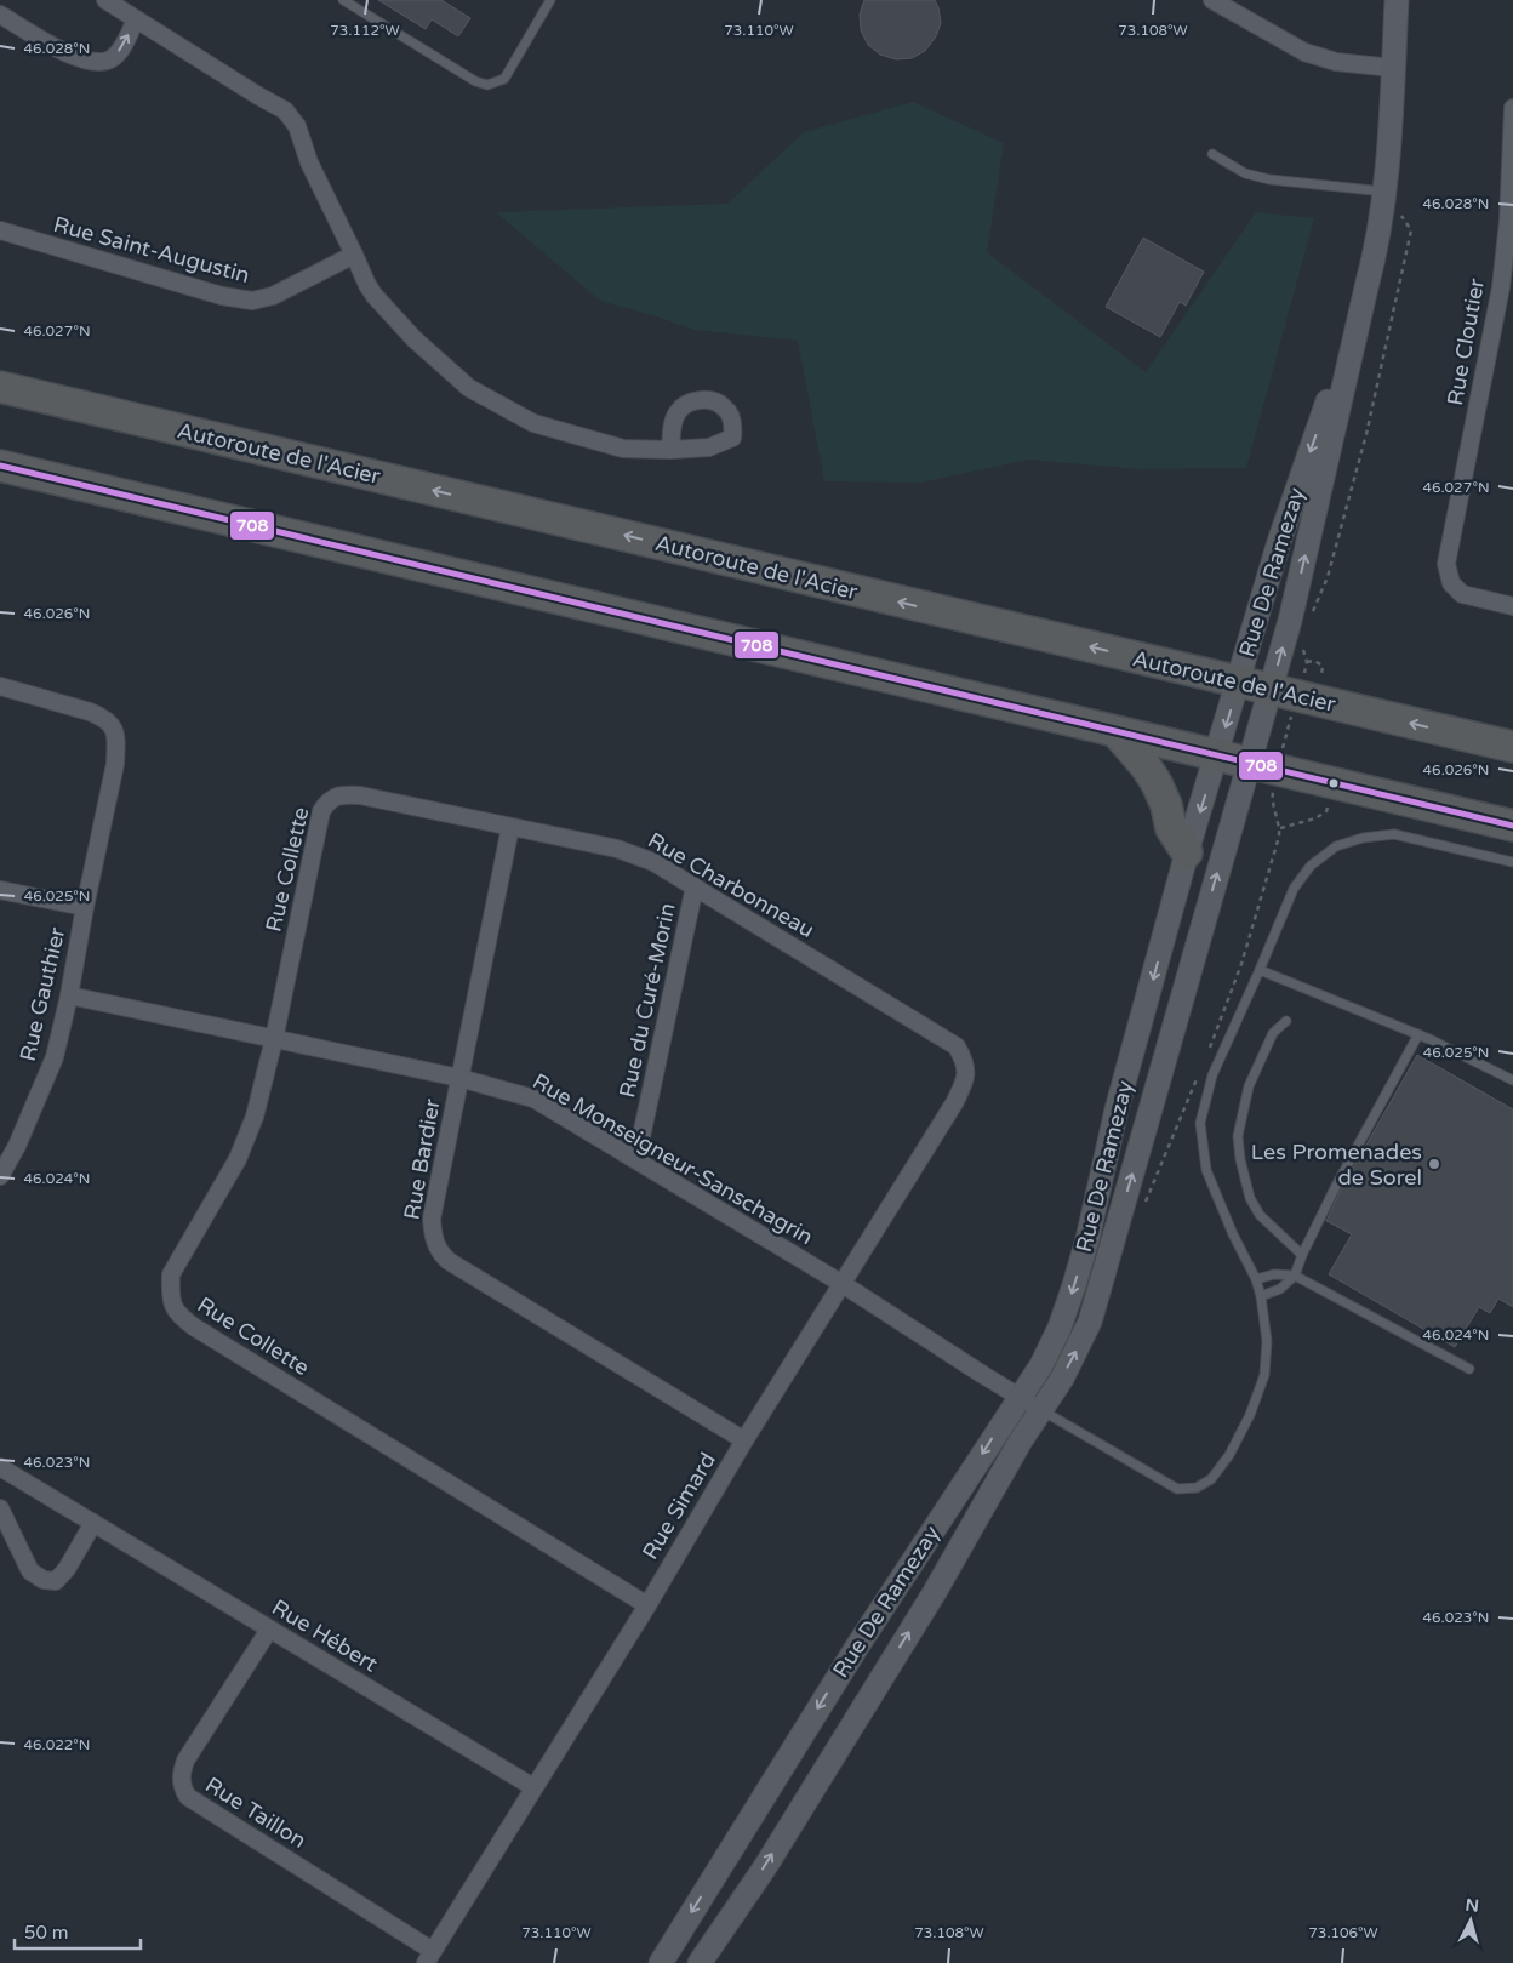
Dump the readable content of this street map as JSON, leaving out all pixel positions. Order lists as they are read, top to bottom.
{
  "streets": {
    "highway": ["Autoroute de l'Acier"],
    "street": [
      "Rue Saint-Augustin",
      "Rue Cloutier",
      "Rue De Ramezay",
      "Rue Collette",
      "Rue Charbonneau",
      "Rue Gauthier",
      "Rue du Curé-Morin",
      "Rue Bardier",
      "Rue Monseigneur-Sanschagrin",
      "Rue Simard",
      "Rue Hébert",
      "Rue Taillon"
    ]
  },
  "crossings": [
    ["Autoroute de l'Acier", "Rue De Ramezay"],
    ["Rue De Ramezay", "Rue Monseigneur-Sanschagrin"],
    ["Rue Collette", "Rue Charbonneau"],
    ["Rue Collette", "Rue Monseigneur-Sanschagrin"],
    ["Rue Collette", "Rue Simard"],
    ["Rue Charbonneau", "Rue du Curé-Morin"],
    ["Rue Charbonneau", "Rue Bardier"],
    ["Rue Charbonneau", "Rue Simard"],
    ["Rue Gauthier", "Rue Monseigneur-Sanschagrin"],
    ["Rue du Curé-Morin", "Rue Monseigneur-Sanschagrin"],
    ["Rue Bardier", "Rue Monseigneur-Sanschagrin"],
    ["Rue Bardier", "Rue Simard"],
    ["Rue Monseigneur-Sanschagrin", "Rue Simard"],
    ["Rue Simard", "Rue Hébert"],
    ["Rue Simard", "Rue Taillon"],
    ["Rue Hébert", "Rue Taillon"]
  ],
  "places": ["Les Promenades de Sorel"],
  "lines": ["transit line 708"],
  "scale_bar": "50 m",
  "north": "top",
  "coordinates": [
    "73.112°W",
    "73.110°W",
    "73.108°W",
    "46.028°N",
    "46.027°N",
    "46.026°N",
    "46.025°N",
    "46.024°N",
    "46.023°N",
    "46.022°N",
    "73.106°W"
  ]
}
